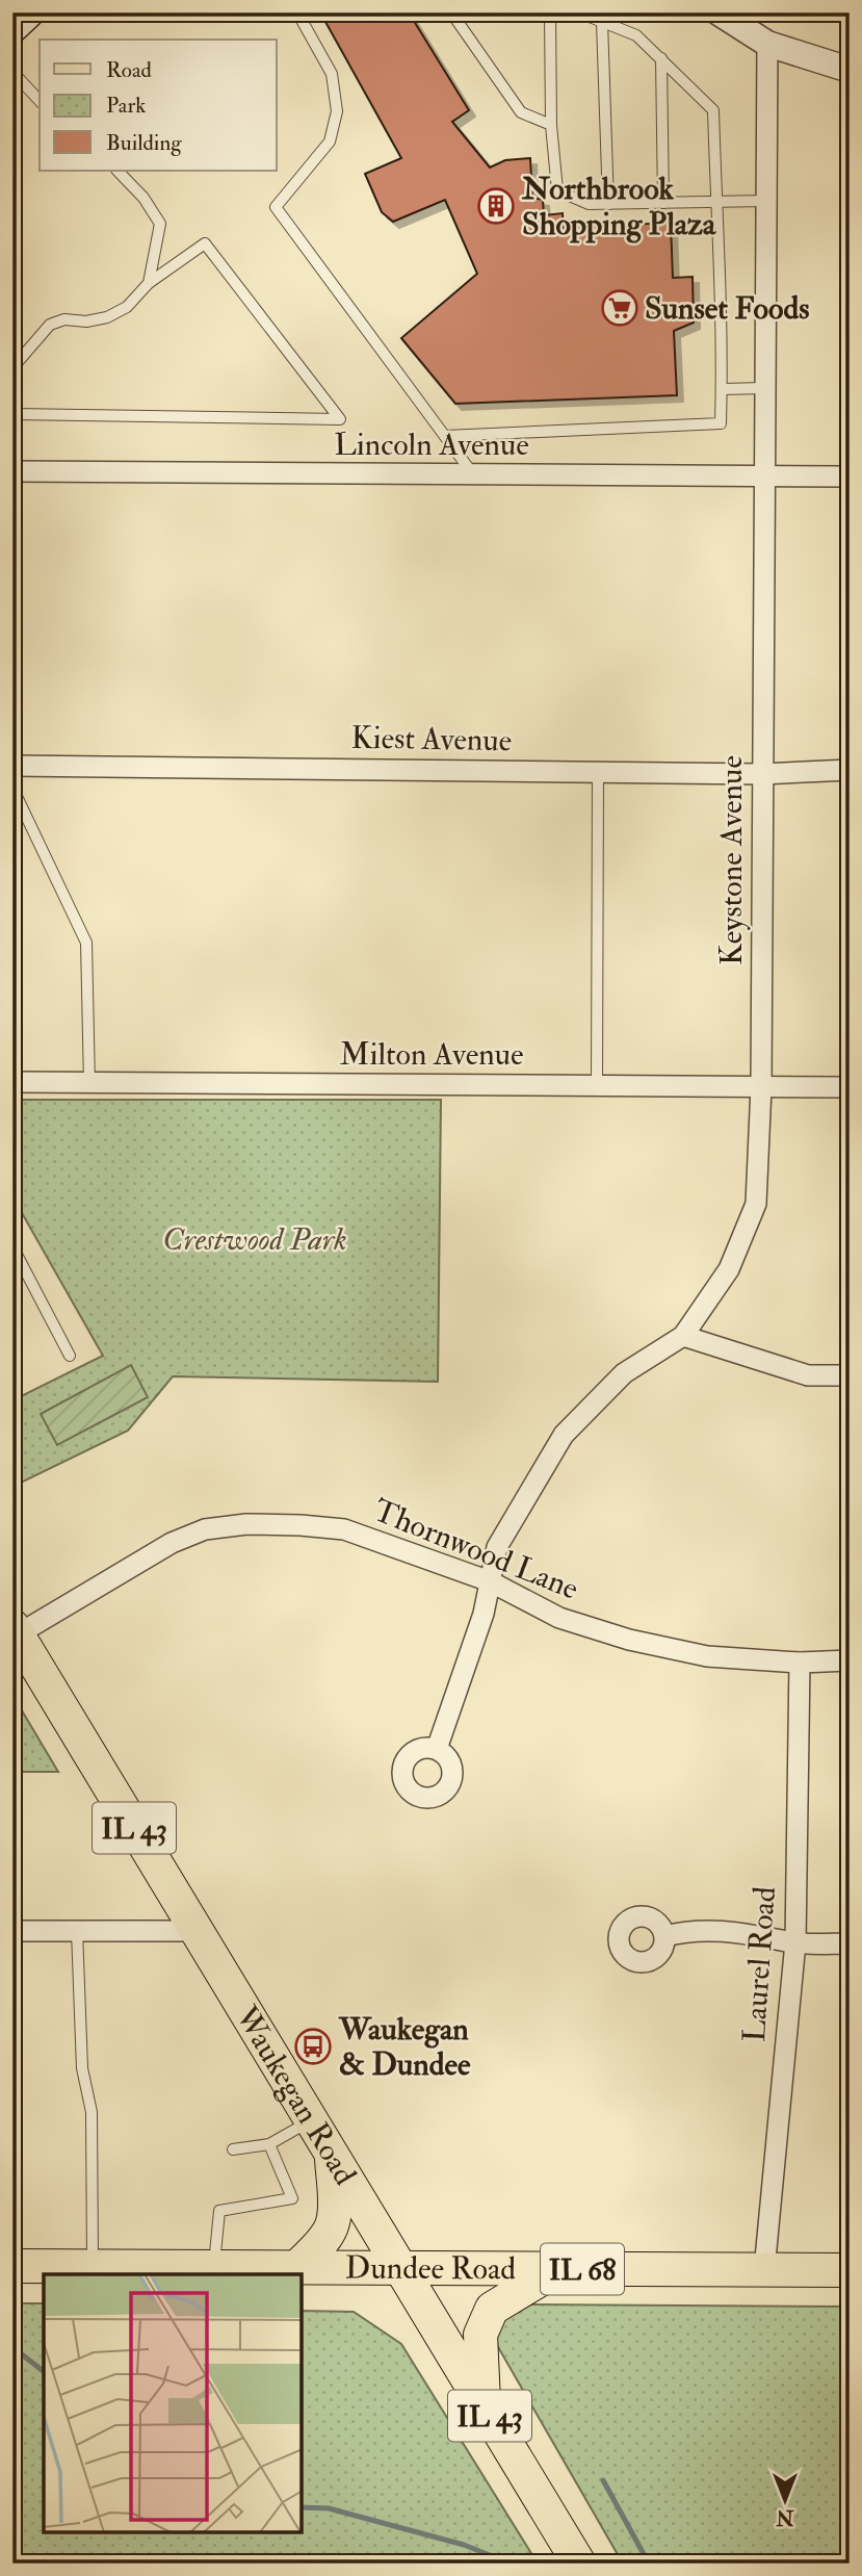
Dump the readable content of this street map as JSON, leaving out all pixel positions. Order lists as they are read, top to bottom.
{
  "streets": {
    "main road": [
      "IL 43",
      "Waukegan Road",
      "Dundee Road",
      "IL 68"
    ],
    "street": [
      "Lincoln Avenue",
      "Kiest Avenue",
      "Keystone Avenue",
      "Milton Avenue",
      "Thornwood Lane",
      "Laurel Road"
    ]
  },
  "crossings": [
    ["Lincoln Avenue", "Keystone Avenue"],
    ["Kiest Avenue", "Keystone Avenue"],
    ["Keystone Avenue", "Milton Avenue"],
    ["Keystone Avenue", "Thornwood Lane"],
    ["Thornwood Lane", "Laurel Road"],
    ["Thornwood Lane", "Waukegan Road"],
    ["Laurel Road", "Dundee Road"],
    ["Waukegan Road", "Dundee Road"]
  ],
  "parks": ["Crestwood Park"],
  "places": {
    "building": ["Northbrook Shopping Plaza"],
    "supermarket": ["Sunset Foods"],
    "bus stop": ["Waukegan & Dundee"]
  },
  "legend": ["Road", "Park", "Building"],
  "north": "bottom"
}
